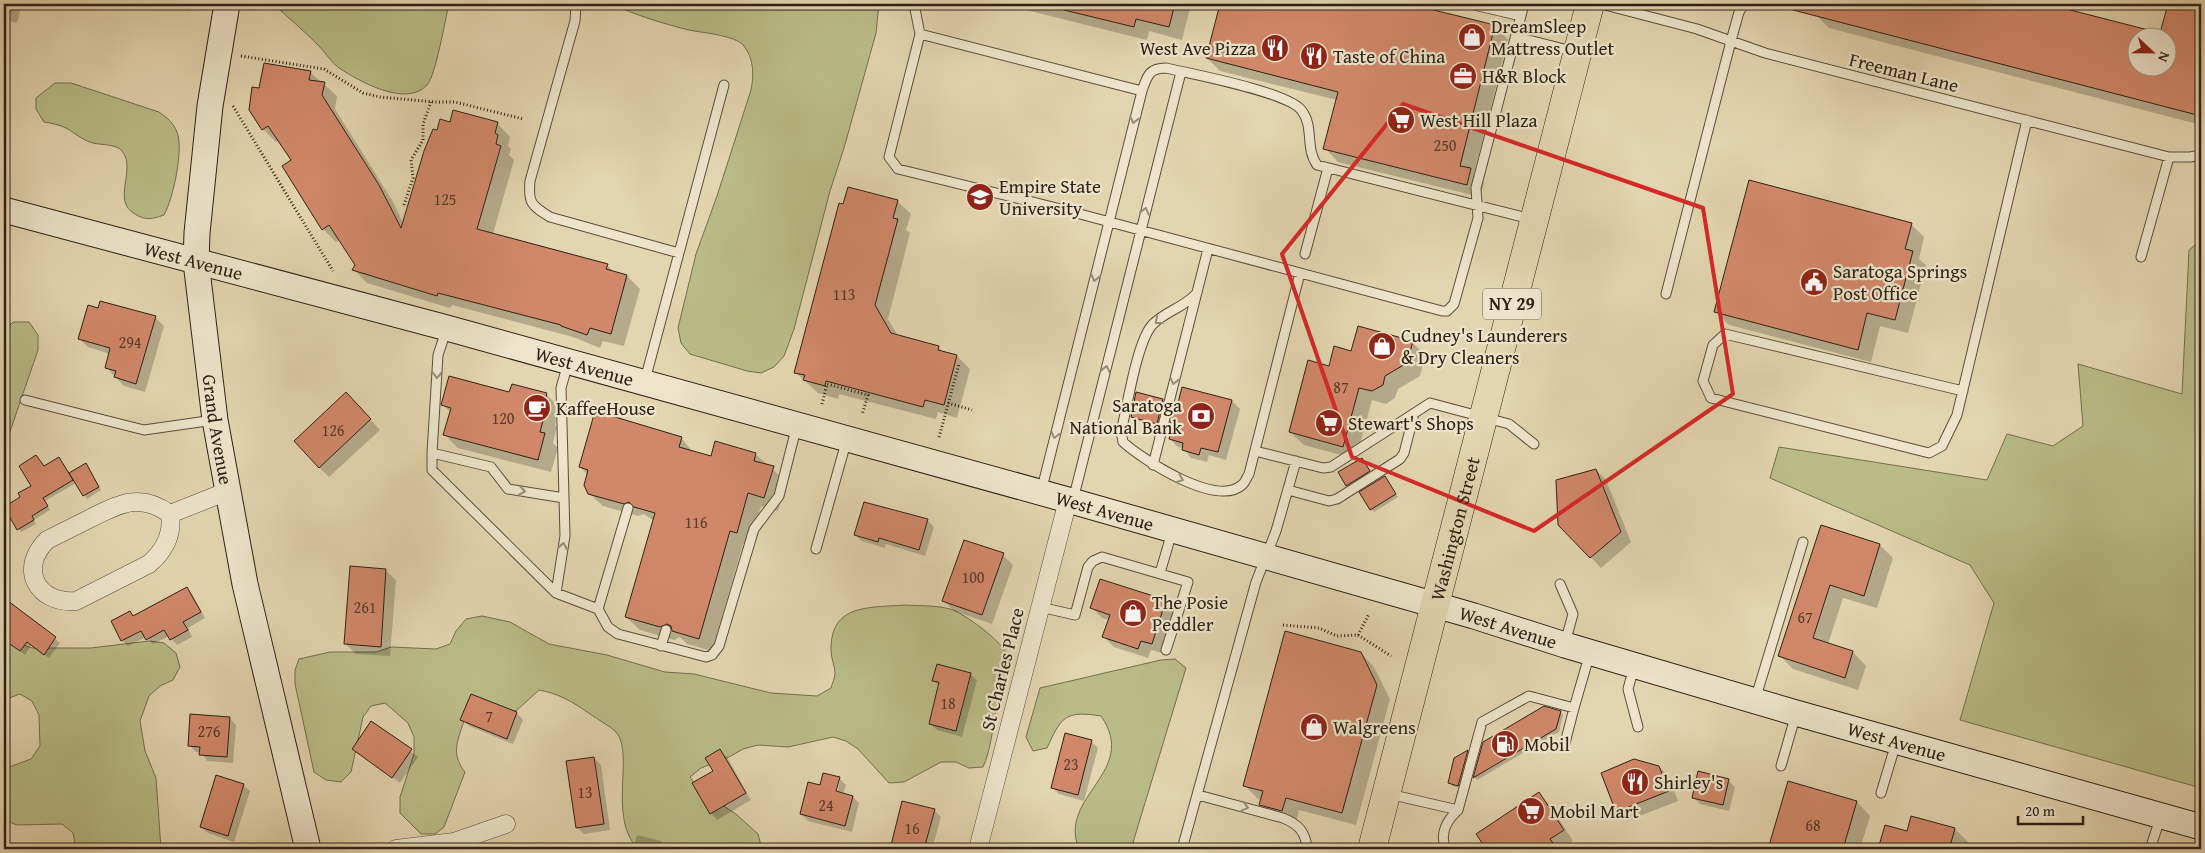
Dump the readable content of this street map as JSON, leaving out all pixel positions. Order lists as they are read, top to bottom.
{
  "streets": {
    "highway": ["NY 29", "Washington Street"],
    "street": ["West Avenue", "Grand Avenue", "St Charles Place"],
    "lane": ["Freeman Lane"]
  },
  "crossings": [
    ["West Avenue", "Grand Avenue"],
    ["West Avenue", "Washington Street"],
    ["West Avenue", "St Charles Place"]
  ],
  "places": {
    "shop": [
      "DreamSleep Mattress Outlet",
      "Cudney's Launderers & Dry Cleaners",
      "The Posie Peddler",
      "Walgreens"
    ],
    "restaurant": ["West Ave Pizza", "Taste of China", "Shirley's"],
    "office": ["H&R Block"],
    "supermarket": ["West Hill Plaza", "Stewart's Shops", "Mobil Mart"],
    "school or university": ["Empire State University"],
    "public building": ["Saratoga Springs Post Office"],
    "cafe": ["KaffeeHouse"],
    "bank": ["Saratoga National Bank"],
    "fuel station": ["Mobil"]
  },
  "house_numbers": [
    "250",
    "125",
    "113",
    "294",
    "87",
    "120",
    "126",
    "116",
    "100",
    "261",
    "67",
    "18",
    "7",
    "276",
    "23",
    "13",
    "24",
    "68",
    "16"
  ],
  "scale_bar": "20 m",
  "north": "right"
}
